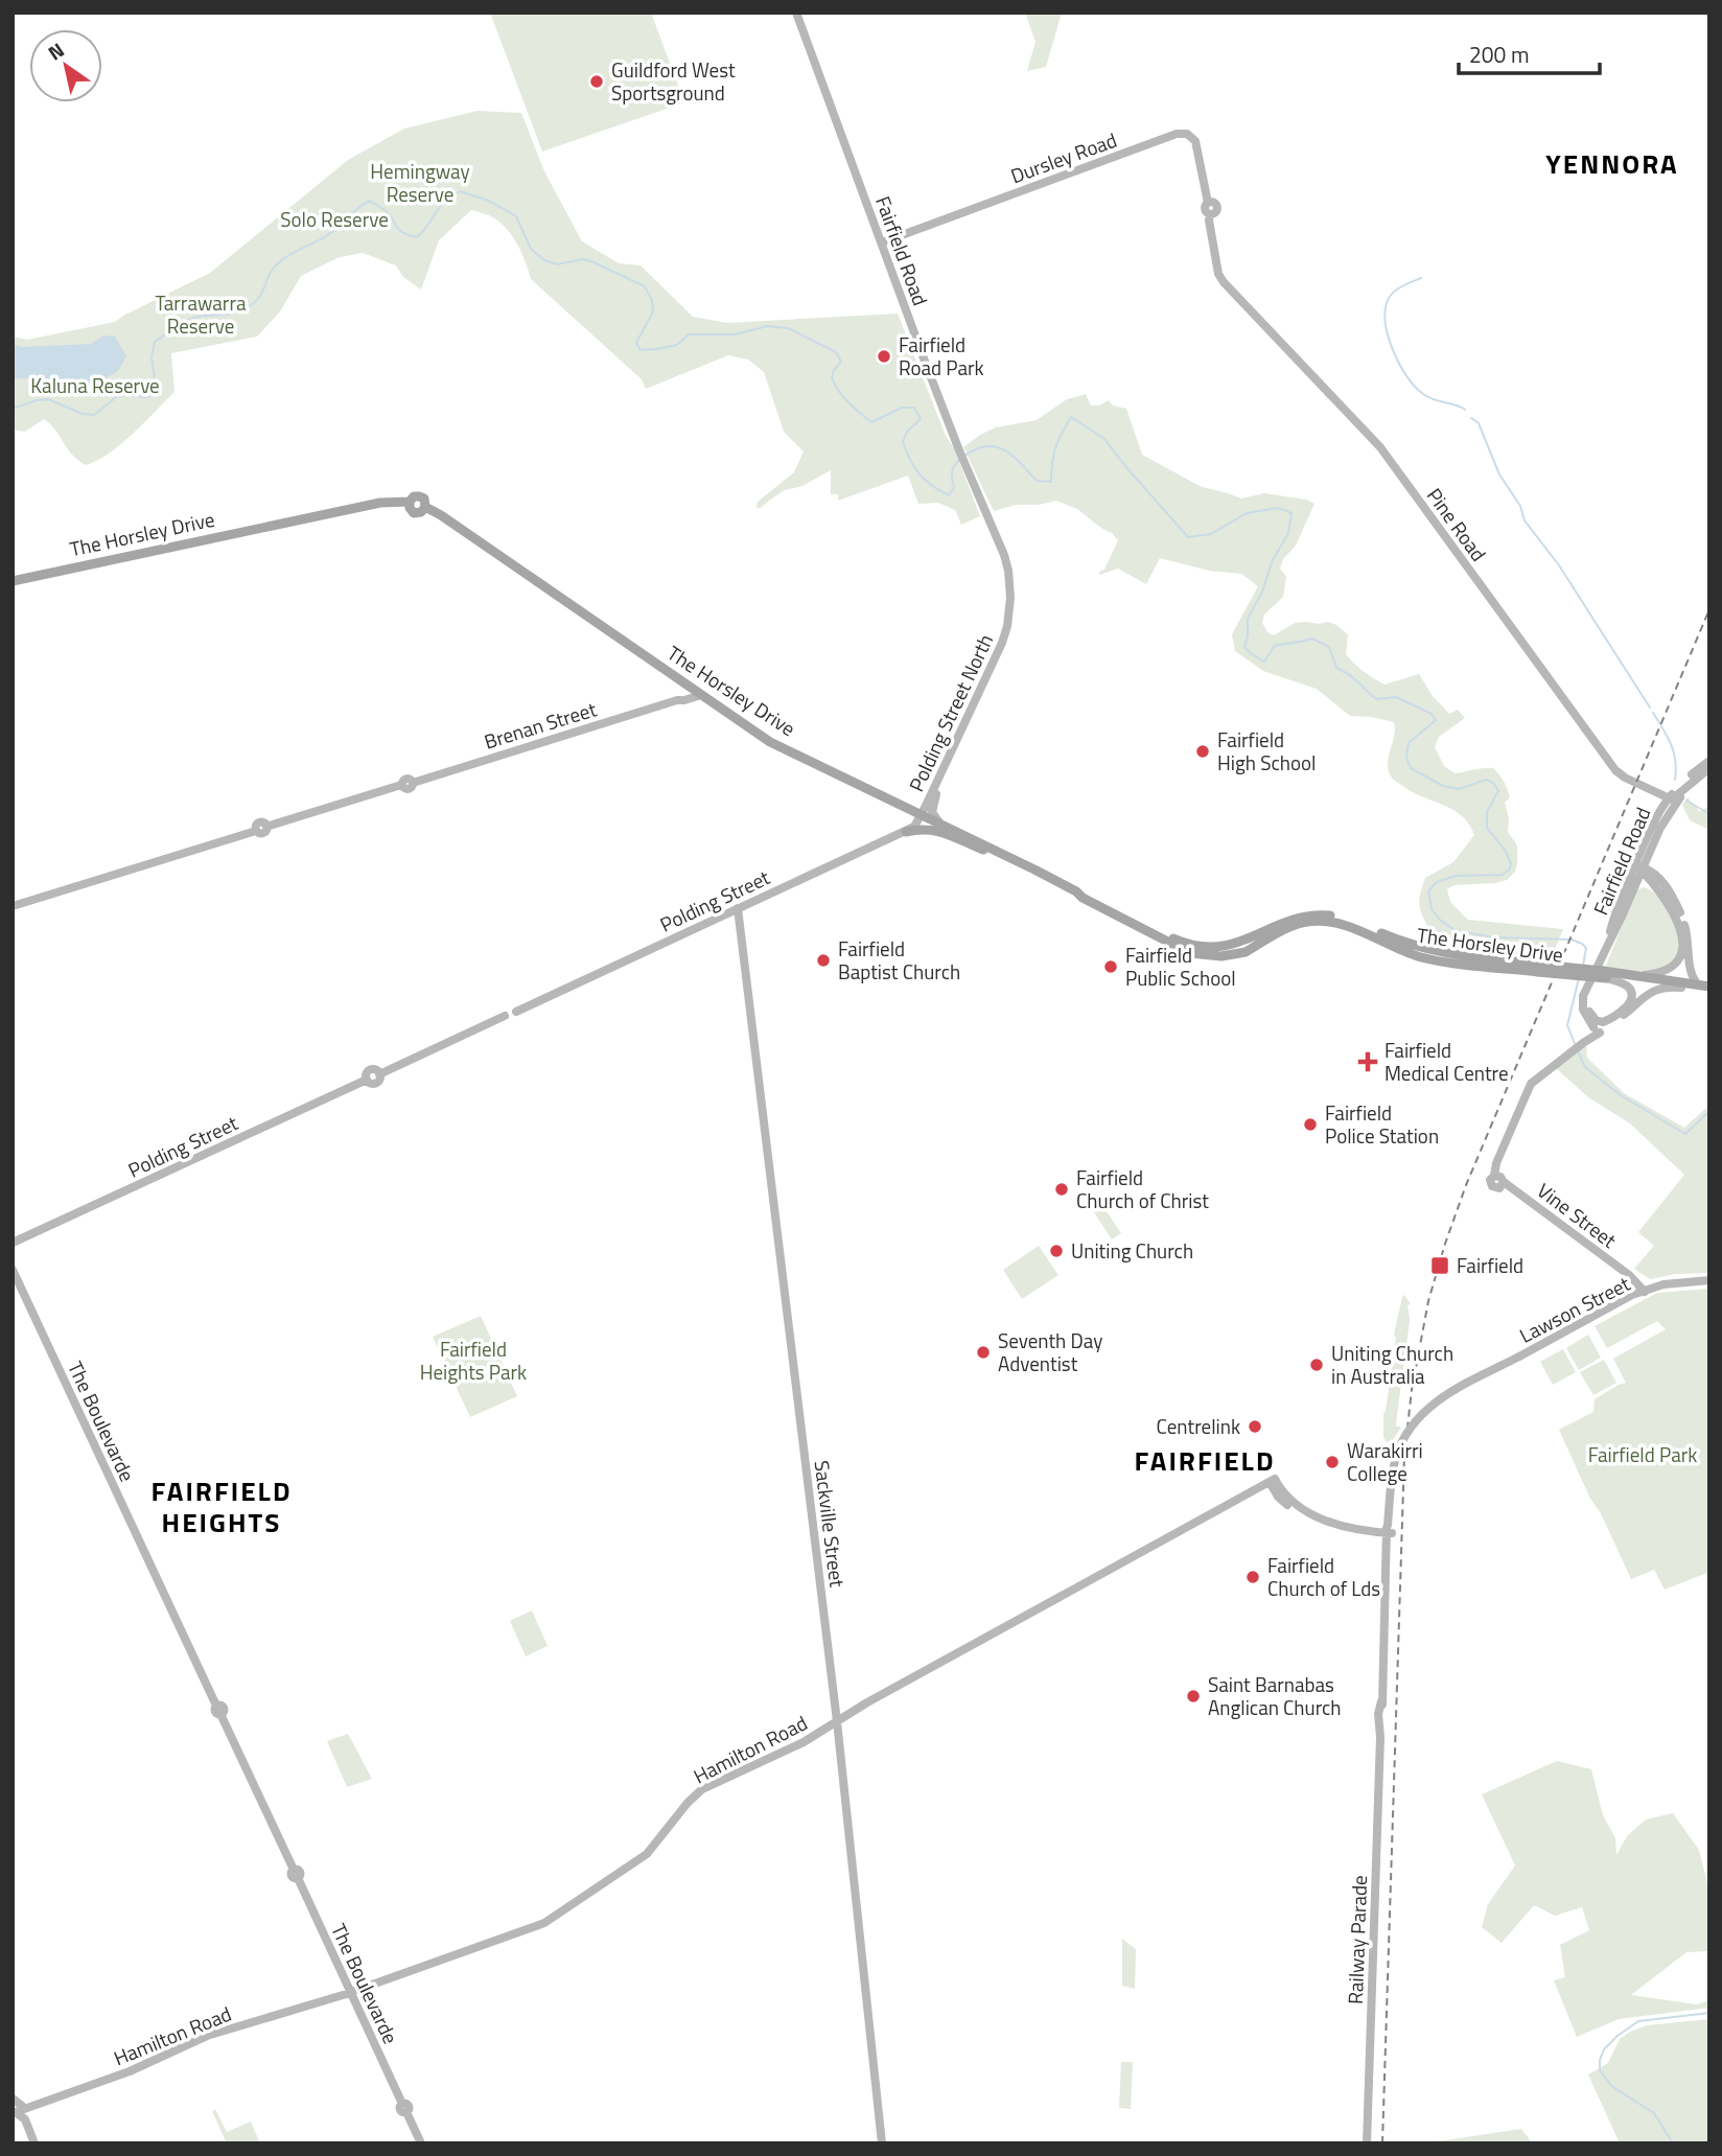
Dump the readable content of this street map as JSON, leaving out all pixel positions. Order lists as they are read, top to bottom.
{
  "streets": {
    "main road": [
      "Dursley Road",
      "Fairfield Road",
      "Pine Road",
      "The Horsley Drive",
      "Polding Street North",
      "Brenan Street",
      "Polding Street",
      "Vine Street",
      "Lawson Street",
      "The Boulevarde",
      "Sackville Street",
      "Hamilton Road",
      "Railway Parade"
    ]
  },
  "crossings": [
    ["Dursley Road", "Fairfield Road"],
    ["Dursley Road", "Pine Road"],
    ["Fairfield Road", "Pine Road"],
    ["Fairfield Road", "Polding Street North"],
    ["Fairfield Road", "Vine Street"],
    ["The Horsley Drive", "Polding Street North"],
    ["The Horsley Drive", "Brenan Street"],
    ["The Horsley Drive", "Polding Street"],
    ["Polding Street North", "Polding Street"],
    ["Polding Street", "Sackville Street"],
    ["Vine Street", "Lawson Street"],
    ["Lawson Street", "Hamilton Road"],
    ["Lawson Street", "Railway Parade"],
    ["The Boulevarde", "Hamilton Road"],
    ["Sackville Street", "Hamilton Road"],
    ["Hamilton Road", "Railway Parade"]
  ],
  "districts": ["YENNORA", "FAIRFIELD", "FAIRFIELD HEIGHTS"],
  "parks": [
    "Hemingway Reserve",
    "Solo Reserve",
    "Tarrawarra Reserve",
    "Kaluna Reserve",
    "Fairfield Heights Park",
    "Fairfield Park"
  ],
  "places": {
    "other": [
      "Guildford West Sportsground",
      "Fairfield Road Park",
      "Fairfield High School",
      "Fairfield Baptist Church",
      "Fairfield Public School",
      "Fairfield Police Station",
      "Fairfield Church of Christ",
      "Uniting Church",
      "Seventh Day Adventist",
      "Uniting Church in Australia",
      "Centrelink",
      "Warakirri College",
      "Fairfield Church of Lds",
      "Saint Barnabas Anglican Church"
    ],
    "health": ["Fairfield Medical Centre"],
    "transit": ["Fairfield"]
  },
  "scale_bar": "200 m",
  "north": "top left"
}
